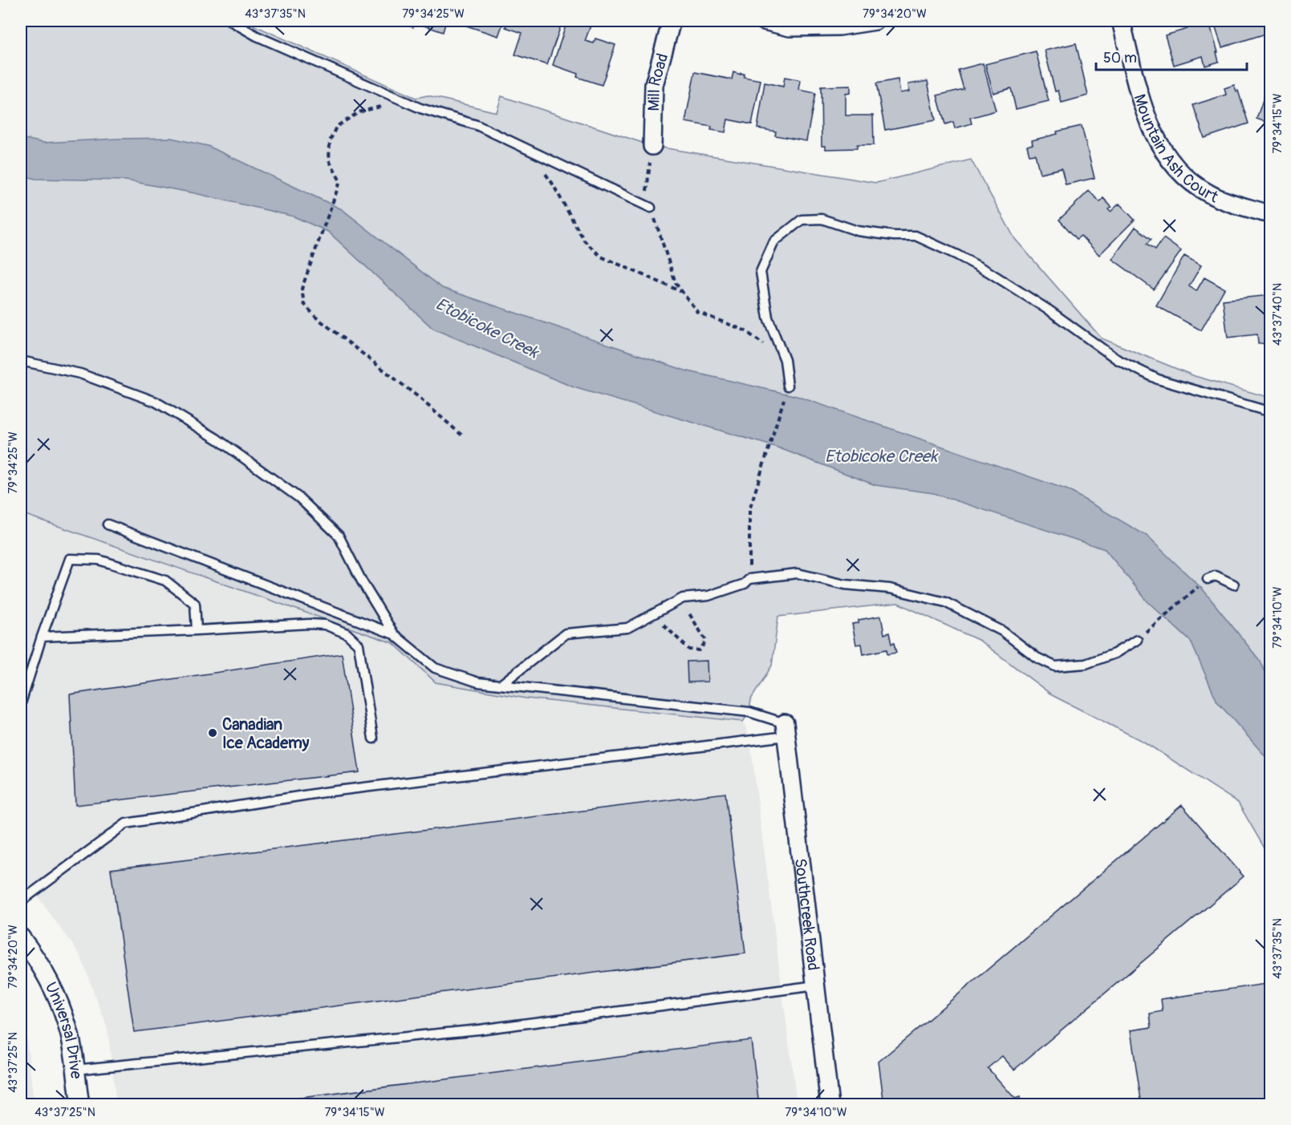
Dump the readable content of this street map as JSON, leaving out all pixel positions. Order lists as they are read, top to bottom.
{
  "streets": {
    "street": [
      "Mill Road",
      "Mountain Ash Court",
      "Southcreek Road",
      "Universal Drive"
    ]
  },
  "water": ["Etobicoke Creek"],
  "places": ["Canadian Ice Academy"],
  "scale_bar": "50 m",
  "coordinates": [
    "43°37'35\"N",
    "79°34'25\"W",
    "79°34'20\"W",
    "79°34'15\"W",
    "43°37'40\"N",
    "79°34'10\"W",
    "43°37'25\"N"
  ]
}
